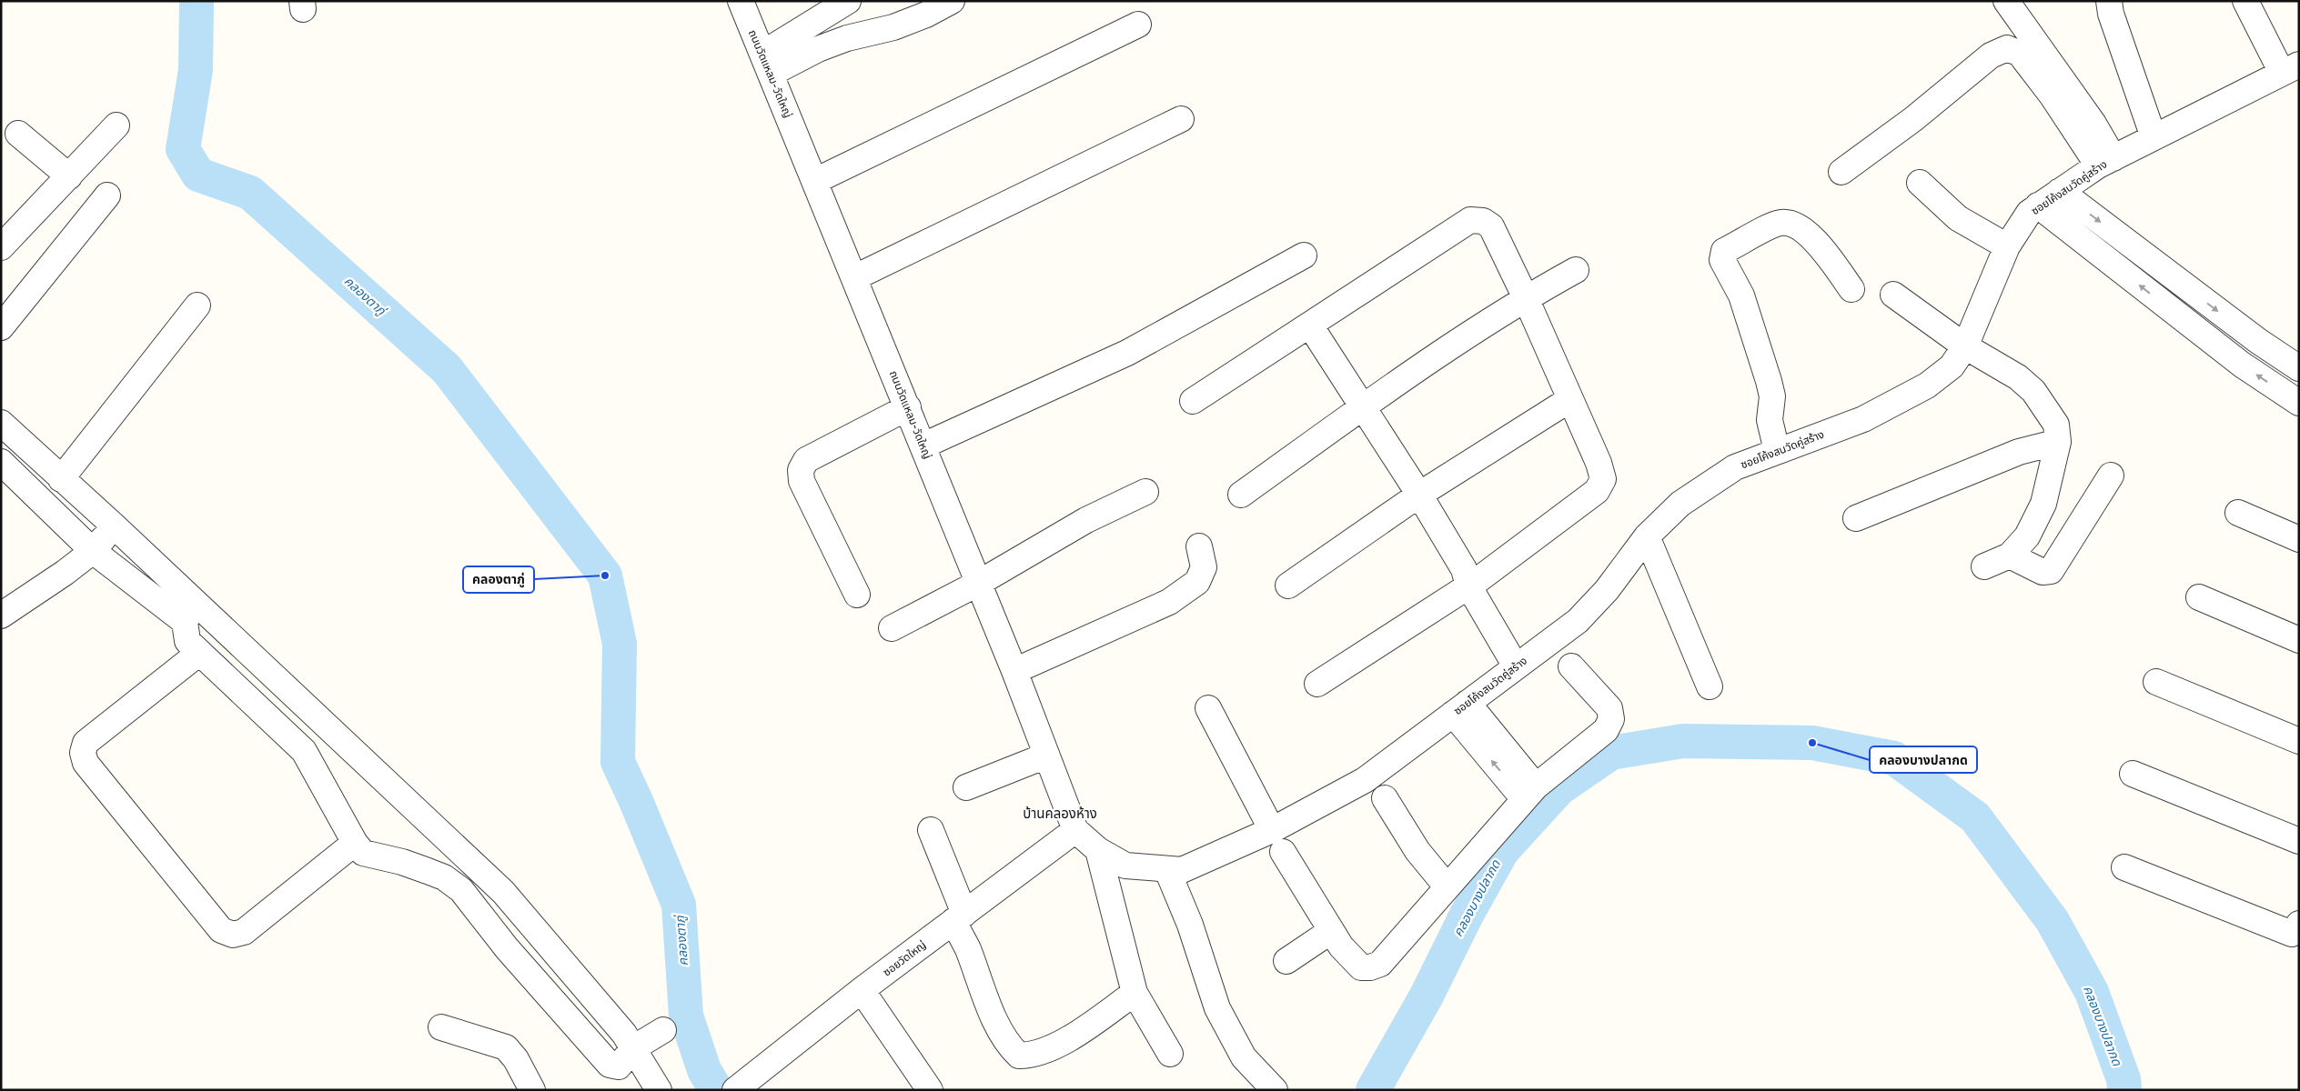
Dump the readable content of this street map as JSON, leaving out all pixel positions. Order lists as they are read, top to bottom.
{
  "streets": {
    "street": ["ถนนวัดแหลม-วัดใหญ่", "ซอยโค้งสนวัดคู่สร้าง", "ซอยวัดใหญ่"]
  },
  "crossings": [
    ["ถนนวัดแหลม-วัดใหญ่", "ซอยโค้งสนวัดคู่สร้าง"],
    ["ถนนวัดแหลม-วัดใหญ่", "ซอยวัดใหญ่"],
    ["ซอยโค้งสนวัดคู่สร้าง", "ซอยวัดใหญ่"]
  ],
  "districts": ["บ้านคลองห้าง"],
  "water": ["คลองตาภู่", "คลองบางปลากด"],
  "places": ["คลองตาภู่", "คลองบางปลากด"]
}
